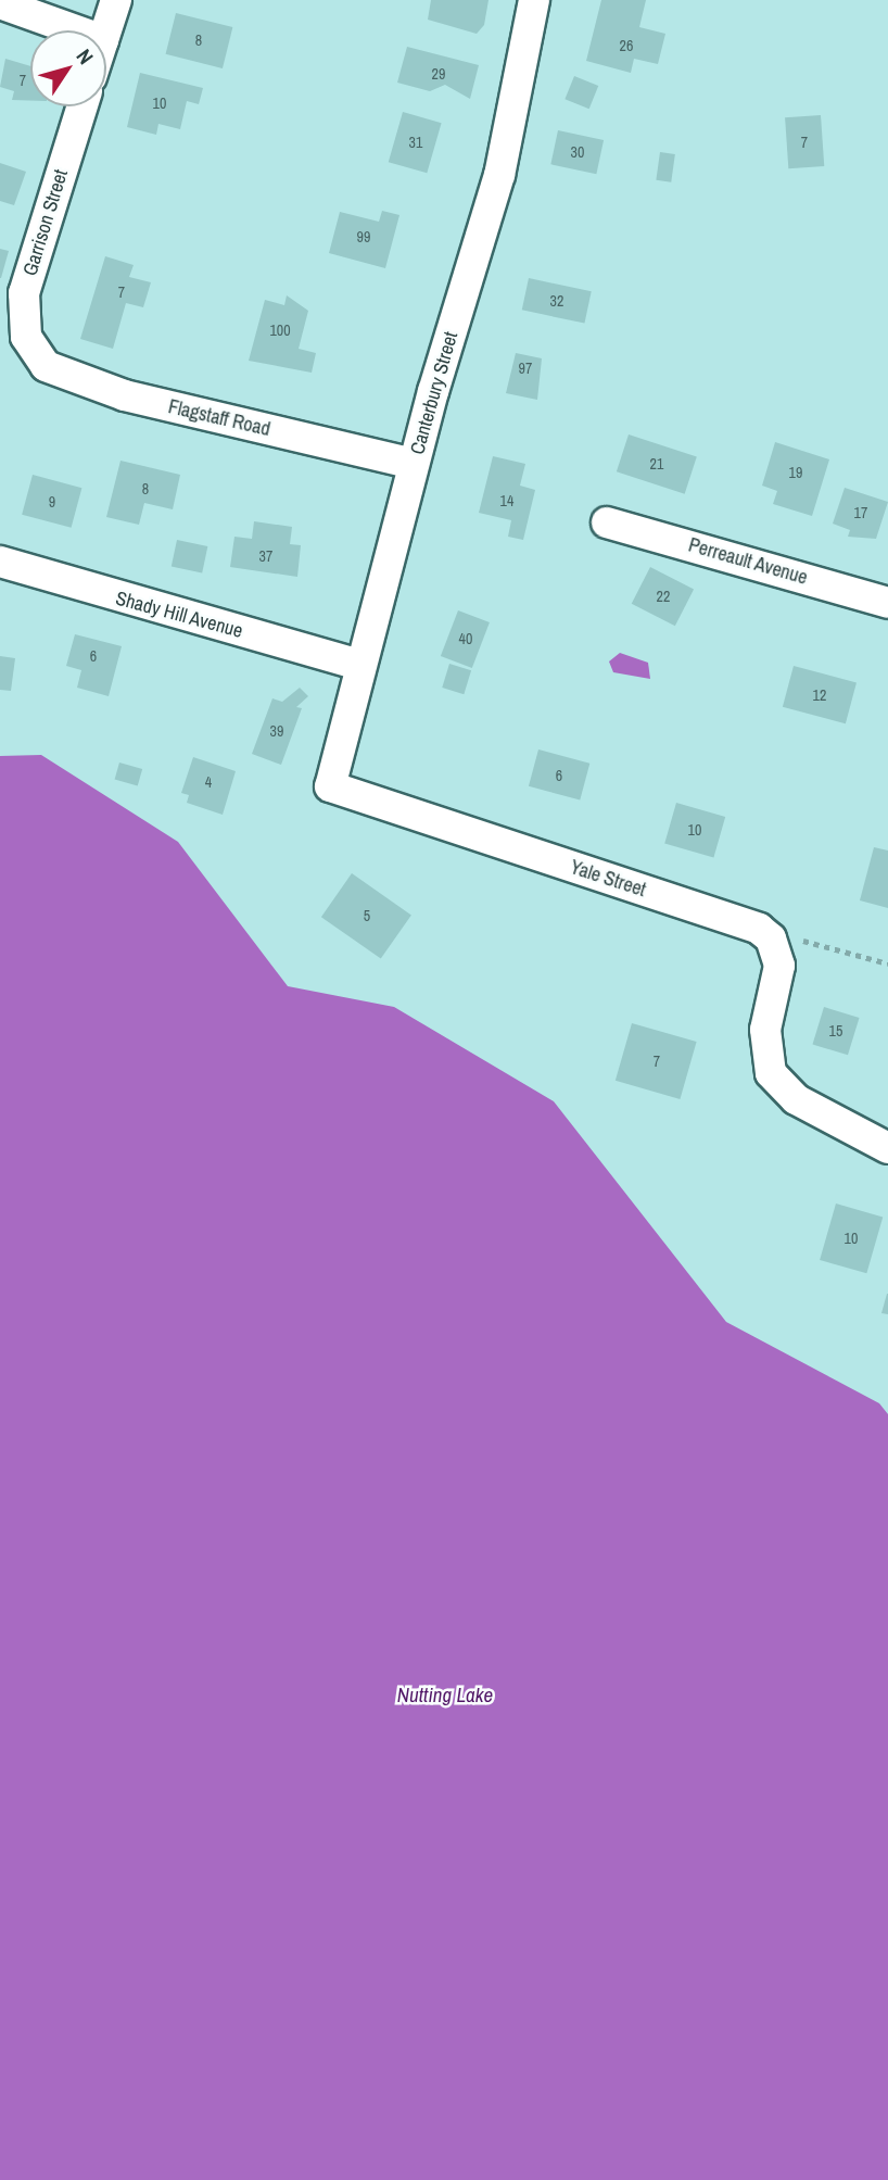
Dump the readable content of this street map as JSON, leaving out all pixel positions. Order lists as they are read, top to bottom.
{
  "streets": {
    "street": [
      "Garrison Street",
      "Canterbury Street",
      "Flagstaff Road",
      "Perreault Avenue",
      "Shady Hill Avenue",
      "Yale Street"
    ]
  },
  "crossings": [
    ["Garrison Street", "Flagstaff Road"],
    ["Canterbury Street", "Flagstaff Road"],
    ["Canterbury Street", "Shady Hill Avenue"],
    ["Canterbury Street", "Yale Street"]
  ],
  "water": ["Nutting Lake"],
  "house_numbers": [
    "8",
    "26",
    "29",
    "7",
    "10",
    "31",
    "7",
    "30",
    "99",
    "7",
    "32",
    "100",
    "97",
    "21",
    "19",
    "8",
    "14",
    "9",
    "17",
    "37",
    "22",
    "40",
    "6",
    "12",
    "39",
    "6",
    "4",
    "10",
    "5",
    "15",
    "7",
    "10"
  ],
  "north": "top right"
}
